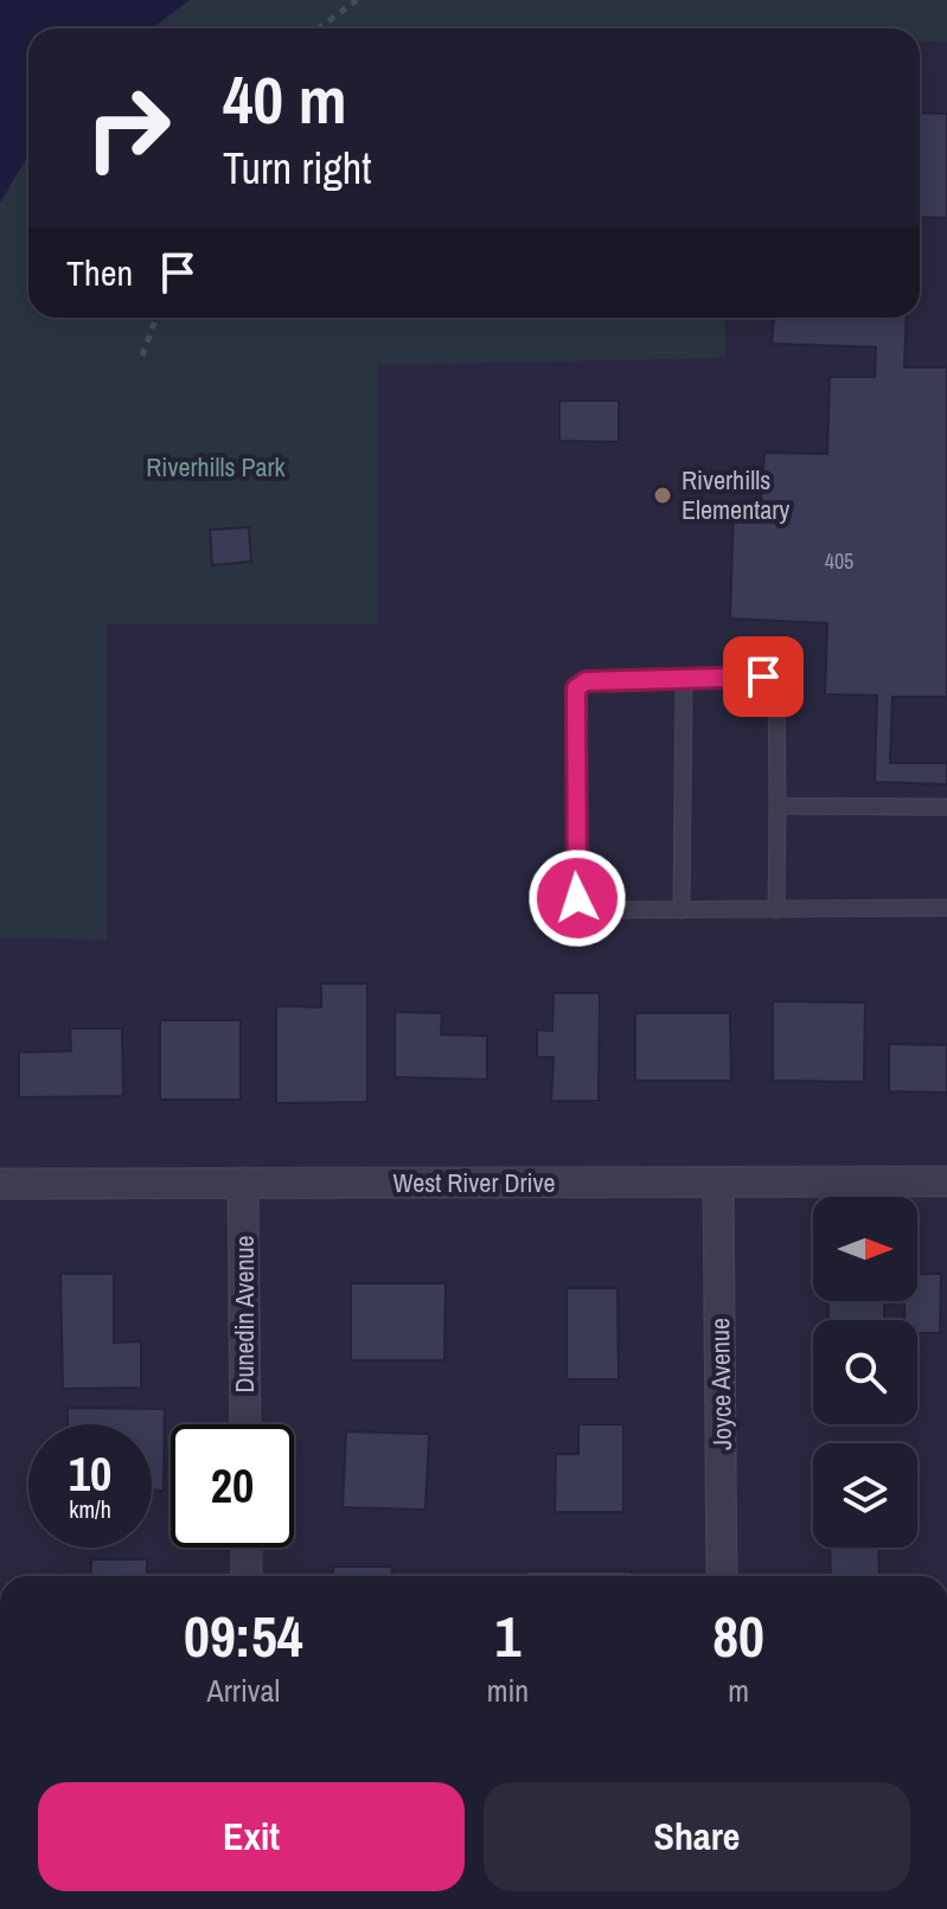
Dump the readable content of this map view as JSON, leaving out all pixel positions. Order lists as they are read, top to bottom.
{
  "streets": {
    "street": ["West River Drive", "Dunedin Avenue", "Joyce Avenue"]
  },
  "crossings": [
    ["West River Drive", "Dunedin Avenue"],
    ["West River Drive", "Joyce Avenue"]
  ],
  "parks": ["Riverhills Park"],
  "places": ["Riverhills Elementary"],
  "house_numbers": ["405"],
  "north": "right",
  "page": {
    "turn": ["40 m", "Turn right"],
    "then": "Then",
    "speed": "10 km/h",
    "limit": "20",
    "eta": [
      "09:54",
      "Arrival",
      "1",
      "min",
      "80",
      "m"
    ],
    "buttons": ["Exit", "Share"]
  }
}
